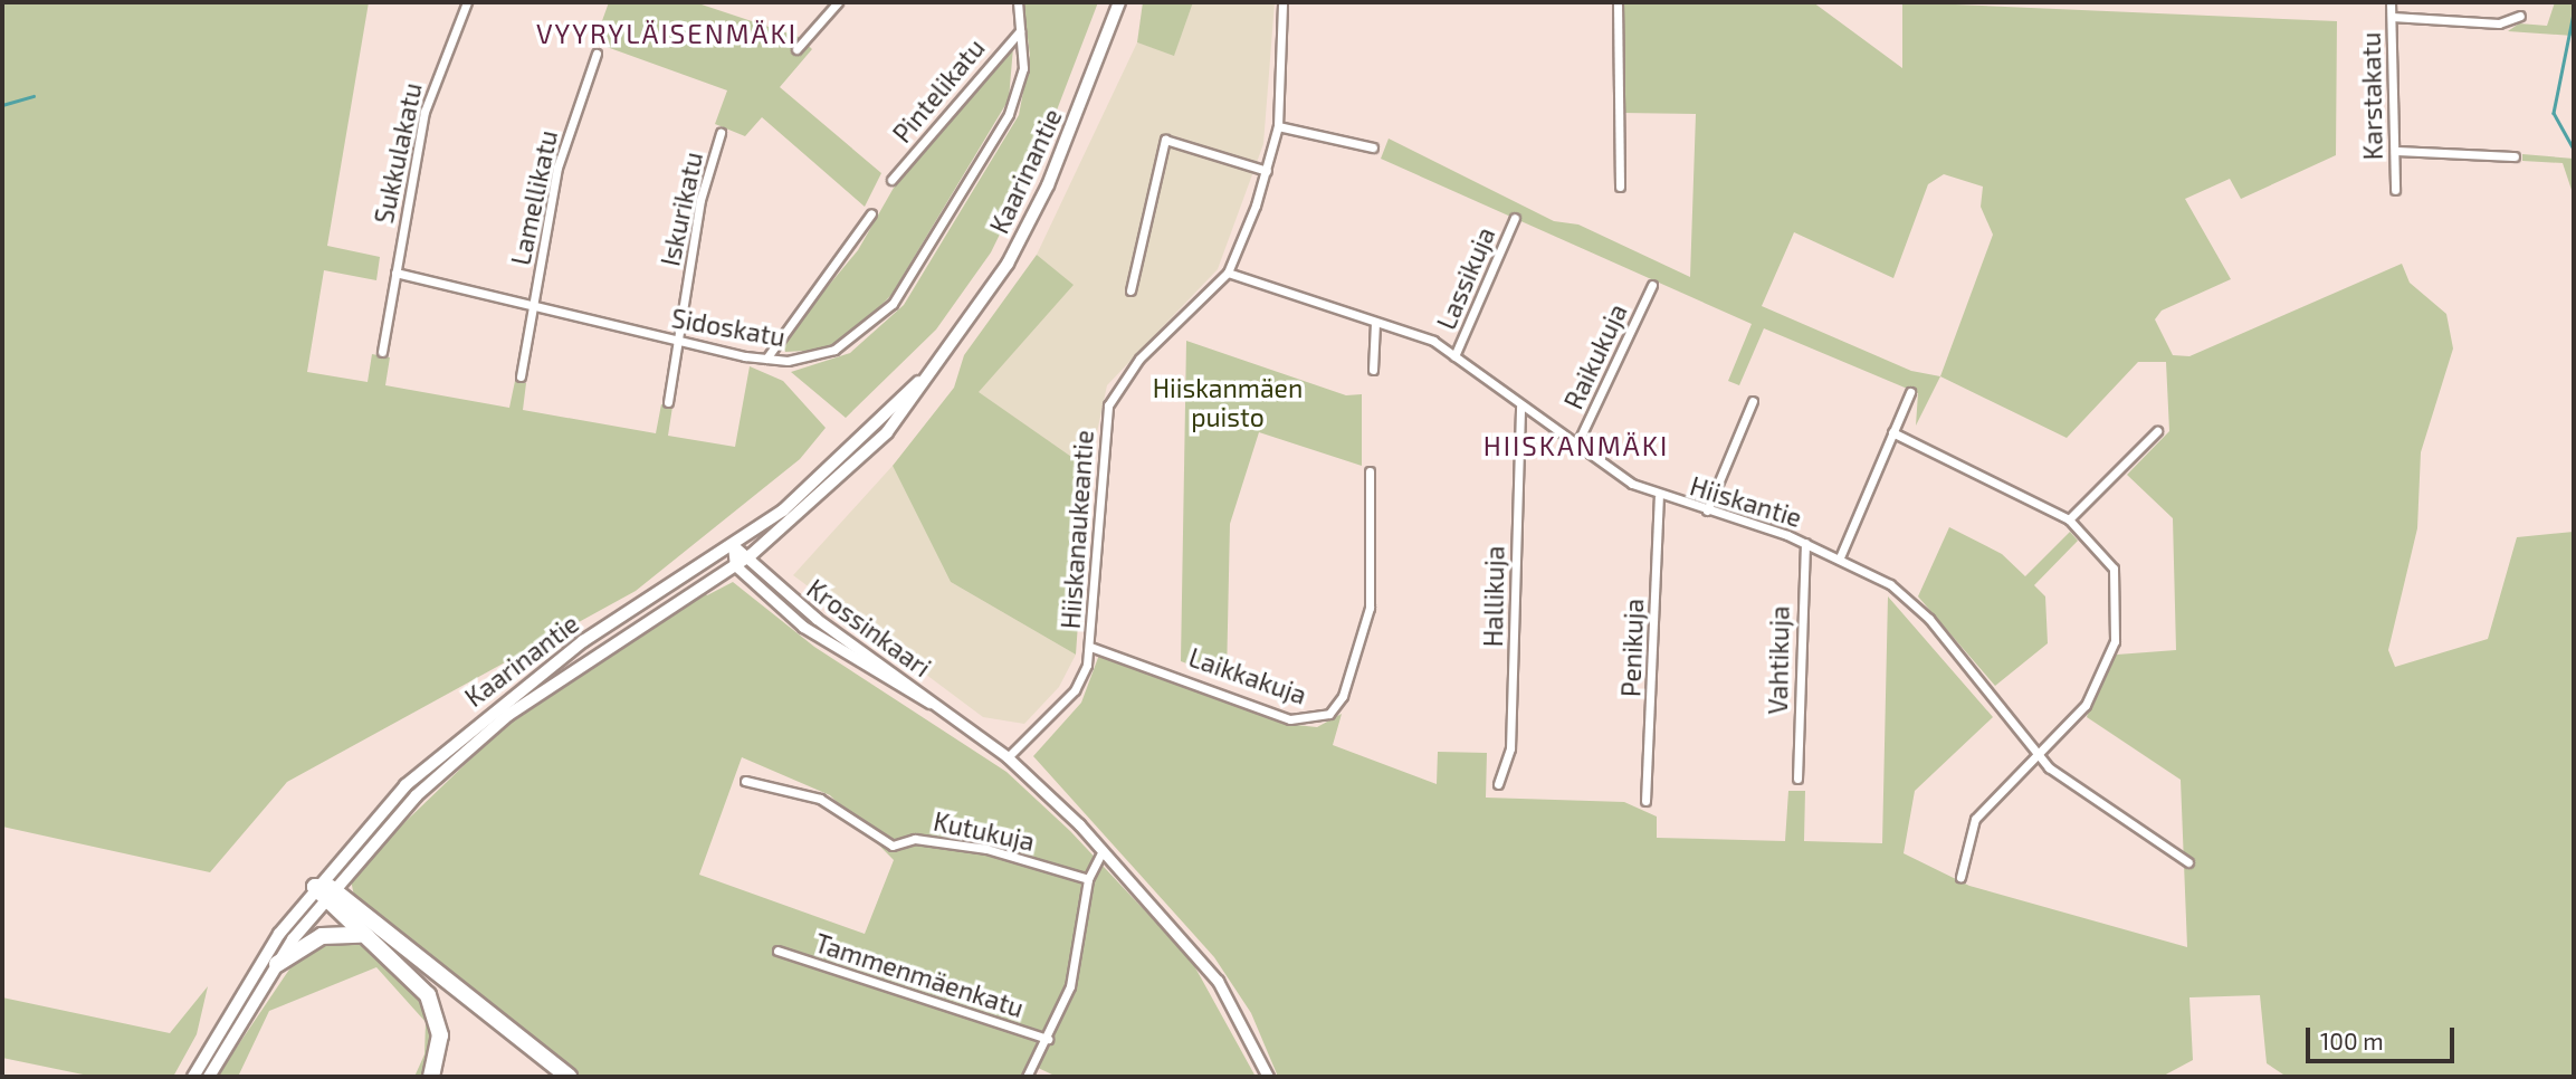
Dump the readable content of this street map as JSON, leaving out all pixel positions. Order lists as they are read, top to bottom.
{
  "streets": {
    "main road": ["Kaarinantie"],
    "street": [
      "Pintelikatu",
      "Karstakatu",
      "Sukkulakatu",
      "Lamellikatu",
      "Iskurikatu",
      "Lassikuja",
      "Sidoskatu",
      "Raikukuja",
      "Hiiskantie",
      "Hiiskanaukeantie",
      "Hallikuja",
      "Krossinkaari",
      "Penikuja",
      "Vahtikuja",
      "Laikkakuja",
      "Kutukuja",
      "Tammenmäenkatu"
    ]
  },
  "crossings": [
    ["Pintelikatu", "Sidoskatu"],
    ["Sukkulakatu", "Sidoskatu"],
    ["Kaarinantie", "Krossinkaari"],
    ["Lamellikatu", "Sidoskatu"],
    ["Iskurikatu", "Sidoskatu"],
    ["Lassikuja", "Hiiskantie"],
    ["Raikukuja", "Hiiskantie"],
    ["Hiiskantie", "Hiiskanaukeantie"],
    ["Hiiskantie", "Hallikuja"],
    ["Hiiskantie", "Penikuja"],
    ["Hiiskantie", "Vahtikuja"],
    ["Hiiskanaukeantie", "Krossinkaari"],
    ["Hiiskanaukeantie", "Laikkakuja"]
  ],
  "districts": ["VYYRYLÄISENMÄKI", "HIISKANMÄKI"],
  "parks": ["Hiiskanmäen puisto"],
  "scale_bar": "100 m"
}
